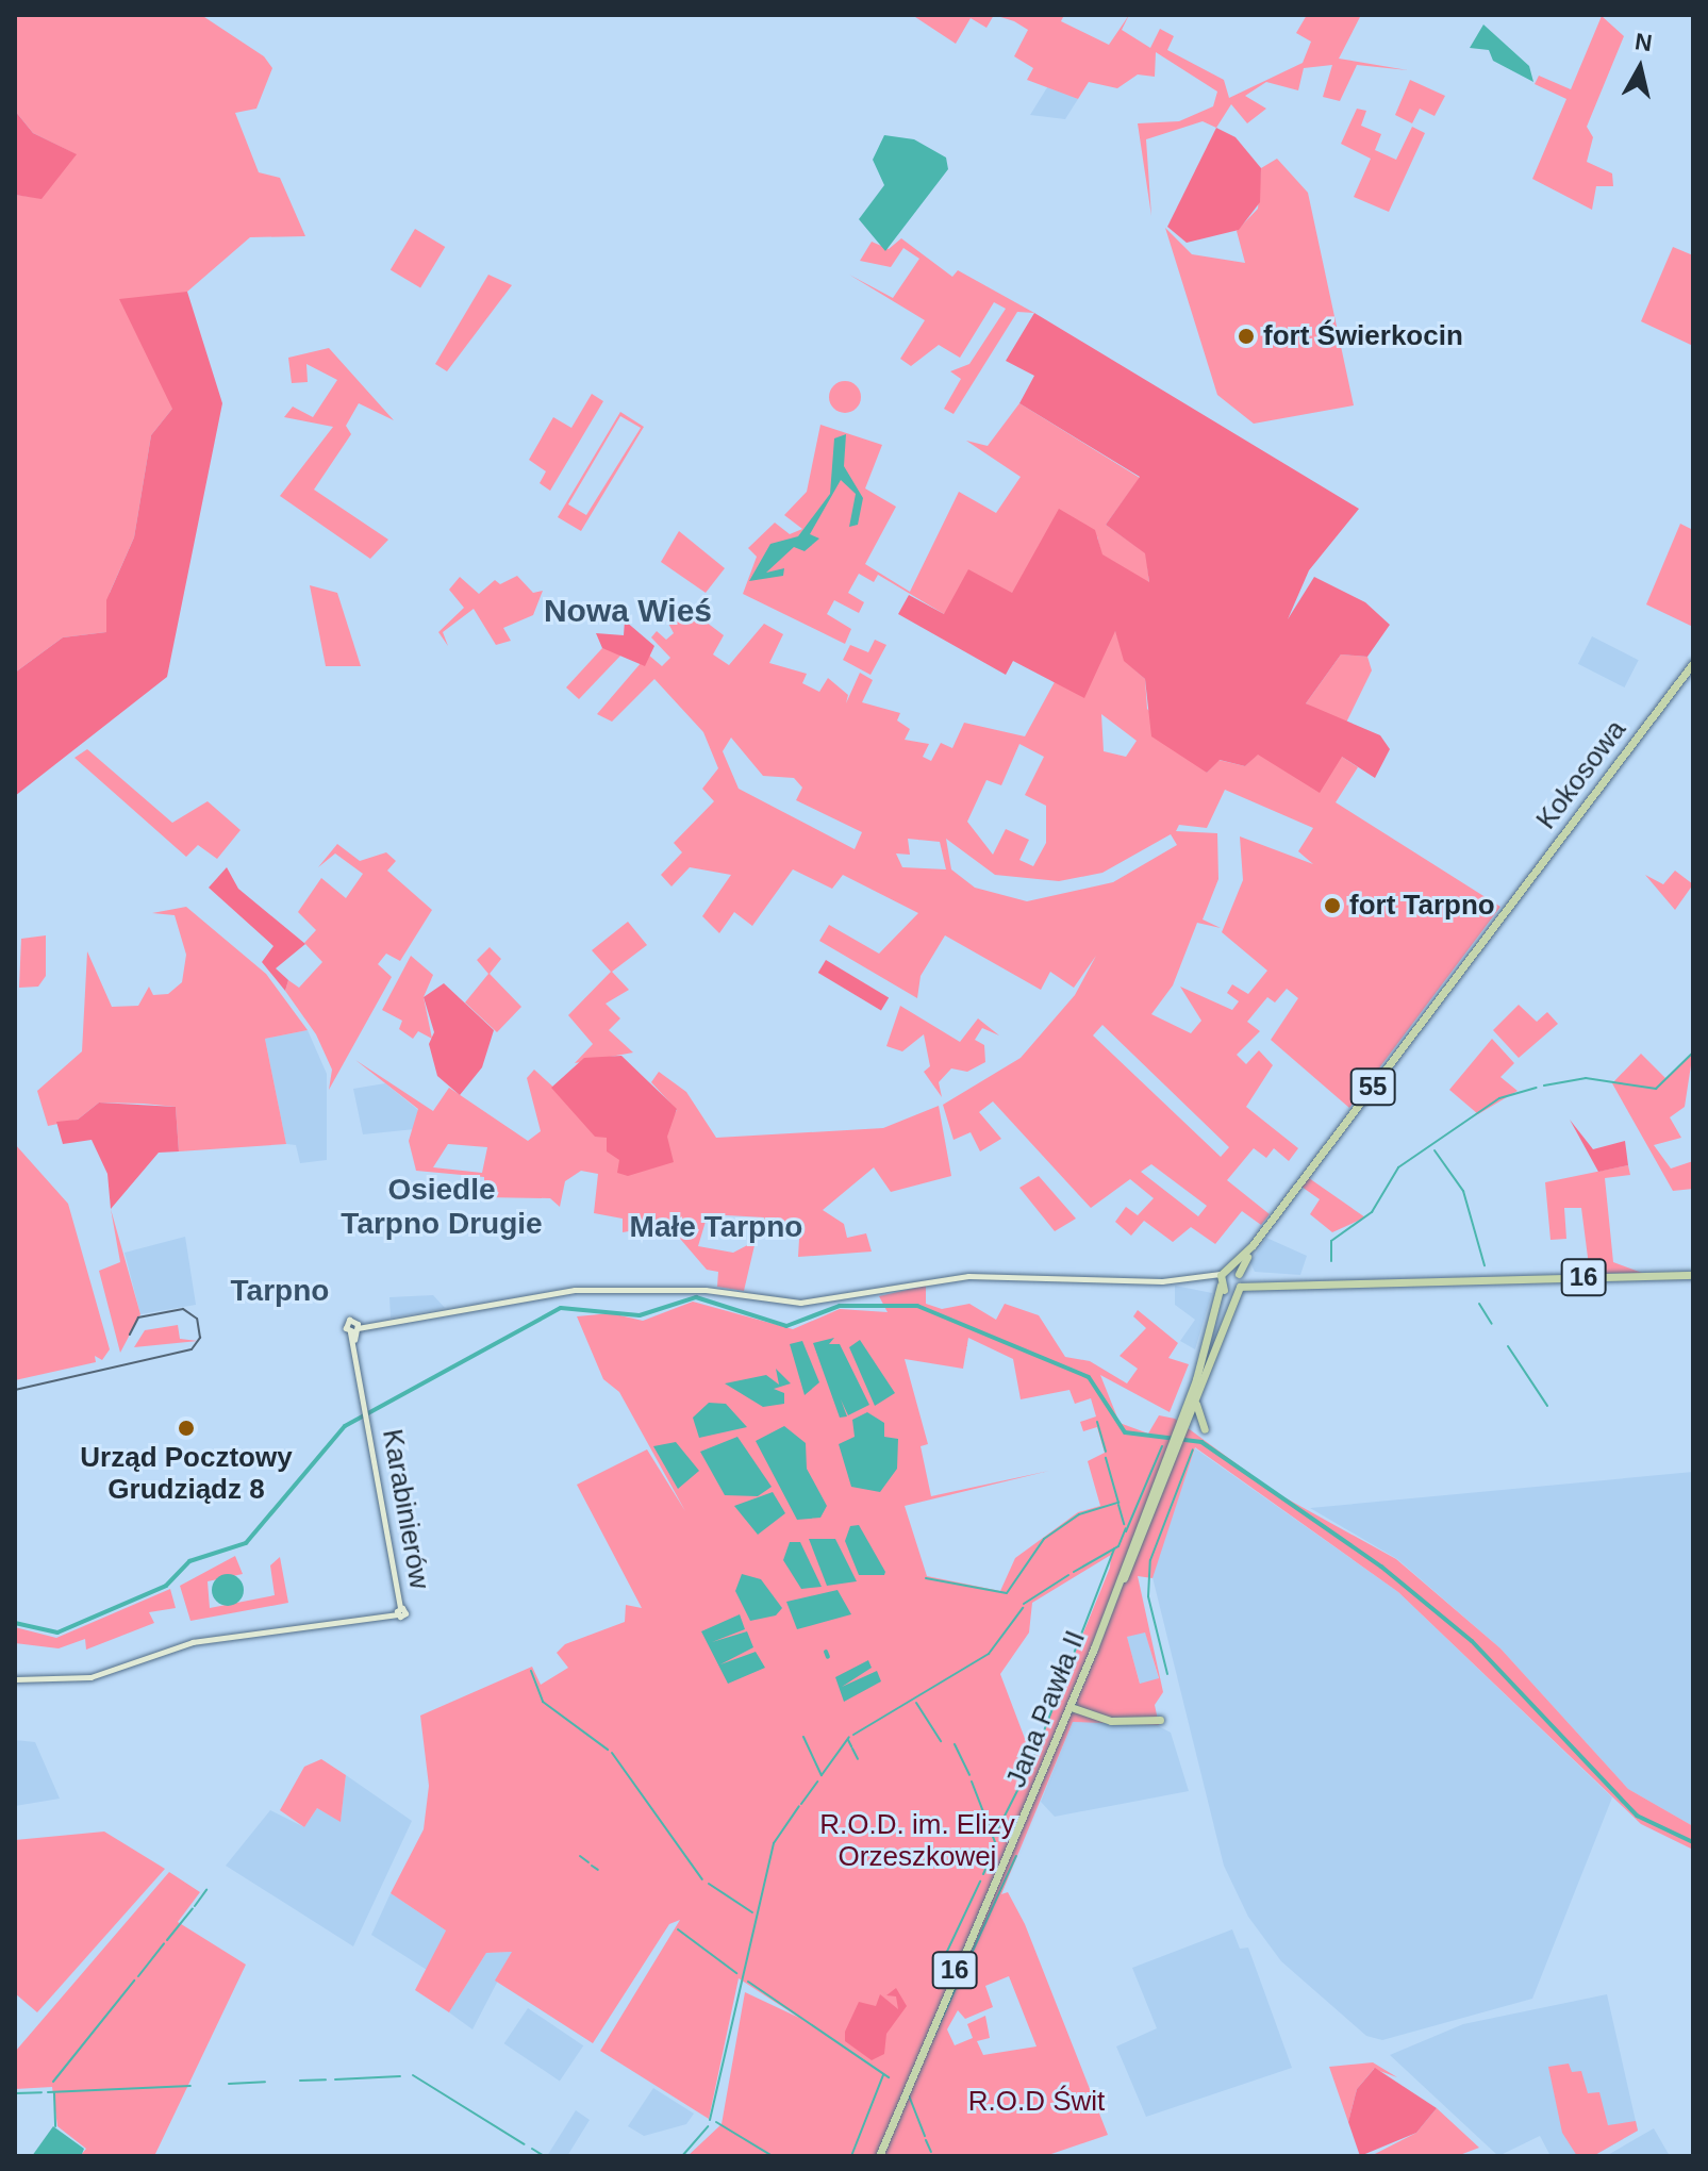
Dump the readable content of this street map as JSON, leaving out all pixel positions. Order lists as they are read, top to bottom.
{
  "streets": {
    "main road": [
      "Kokosowa",
      "55",
      "16",
      "Karabinierów",
      "Jana Pawła II"
    ]
  },
  "crossings": [
    ["Kokosowa", "16"],
    ["16", "Jana Pawła II"]
  ],
  "districts": [
    "Nowa Wieś",
    "Osiedle Tarpno Drugie",
    "Małe Tarpno",
    "Tarpno"
  ],
  "parks": ["R.O.D. im. Elizy Orzeszkowej", "R.O.D Świt"],
  "places": ["fort Świerkocin", "fort Tarpno", "Urząd Pocztowy Grudziądz 8"],
  "north": "top"
}
